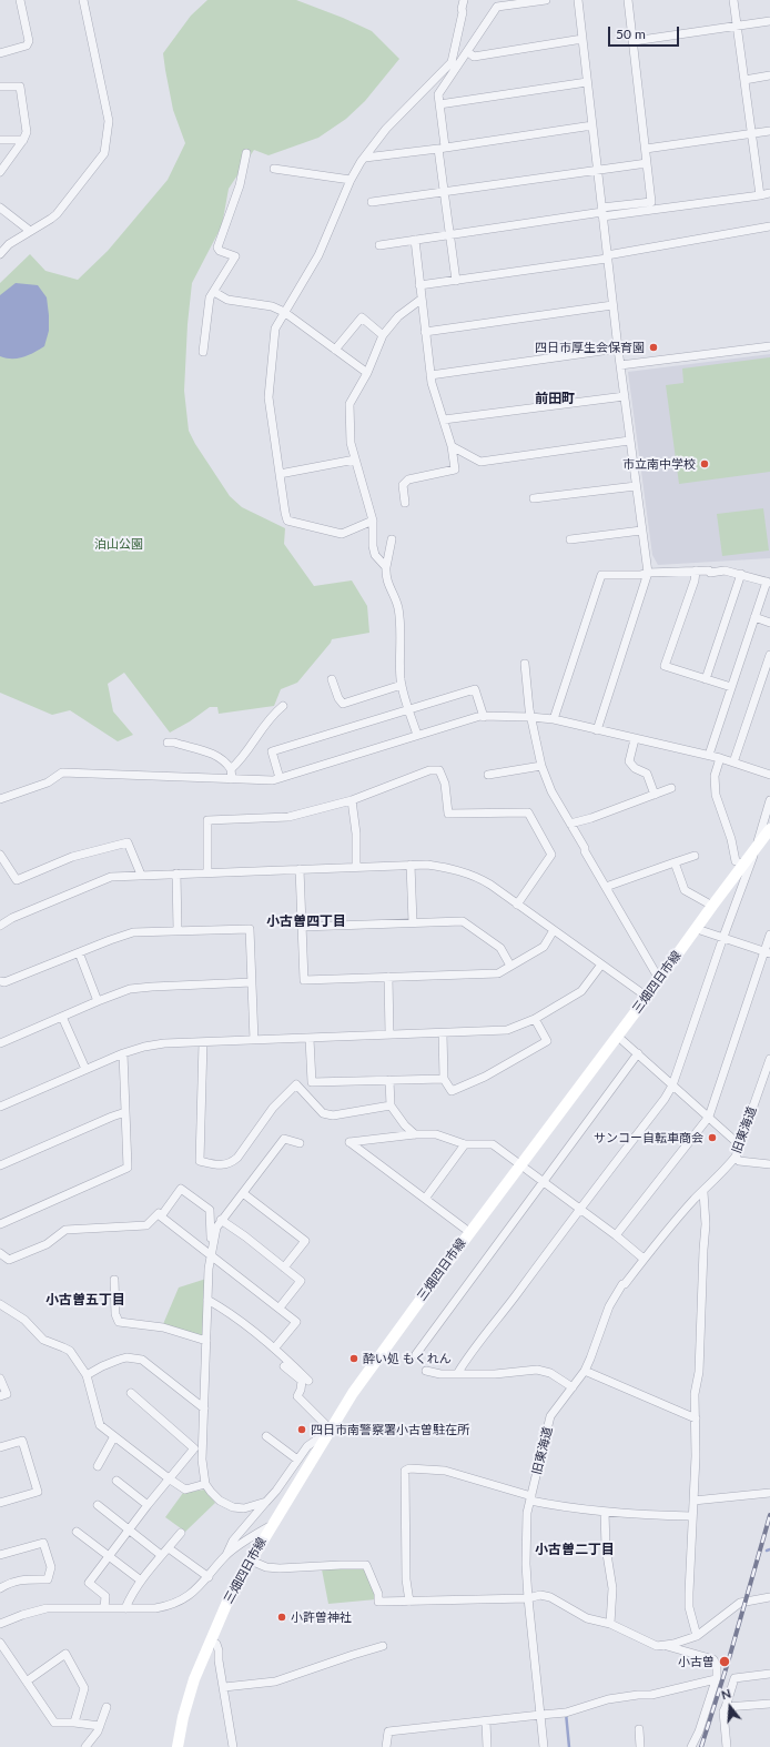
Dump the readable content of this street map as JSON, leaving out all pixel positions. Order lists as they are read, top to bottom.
{
  "streets": {
    "main road": ["三畑四日市線"],
    "street": ["旧東海道"]
  },
  "districts": [
    "前田町",
    "小古曽四丁目",
    "小古曽五丁目",
    "小古曽二丁目"
  ],
  "parks": ["泊山公園"],
  "places": [
    "四日市厚生会保育園",
    "市立南中学校",
    "サンコー自転車商会",
    "酔い処 もくれん",
    "四日市南警察署小古曽駐在所",
    "小許曽神社",
    "小古曽"
  ],
  "scale_bar": "50 m",
  "north": "top"
}
